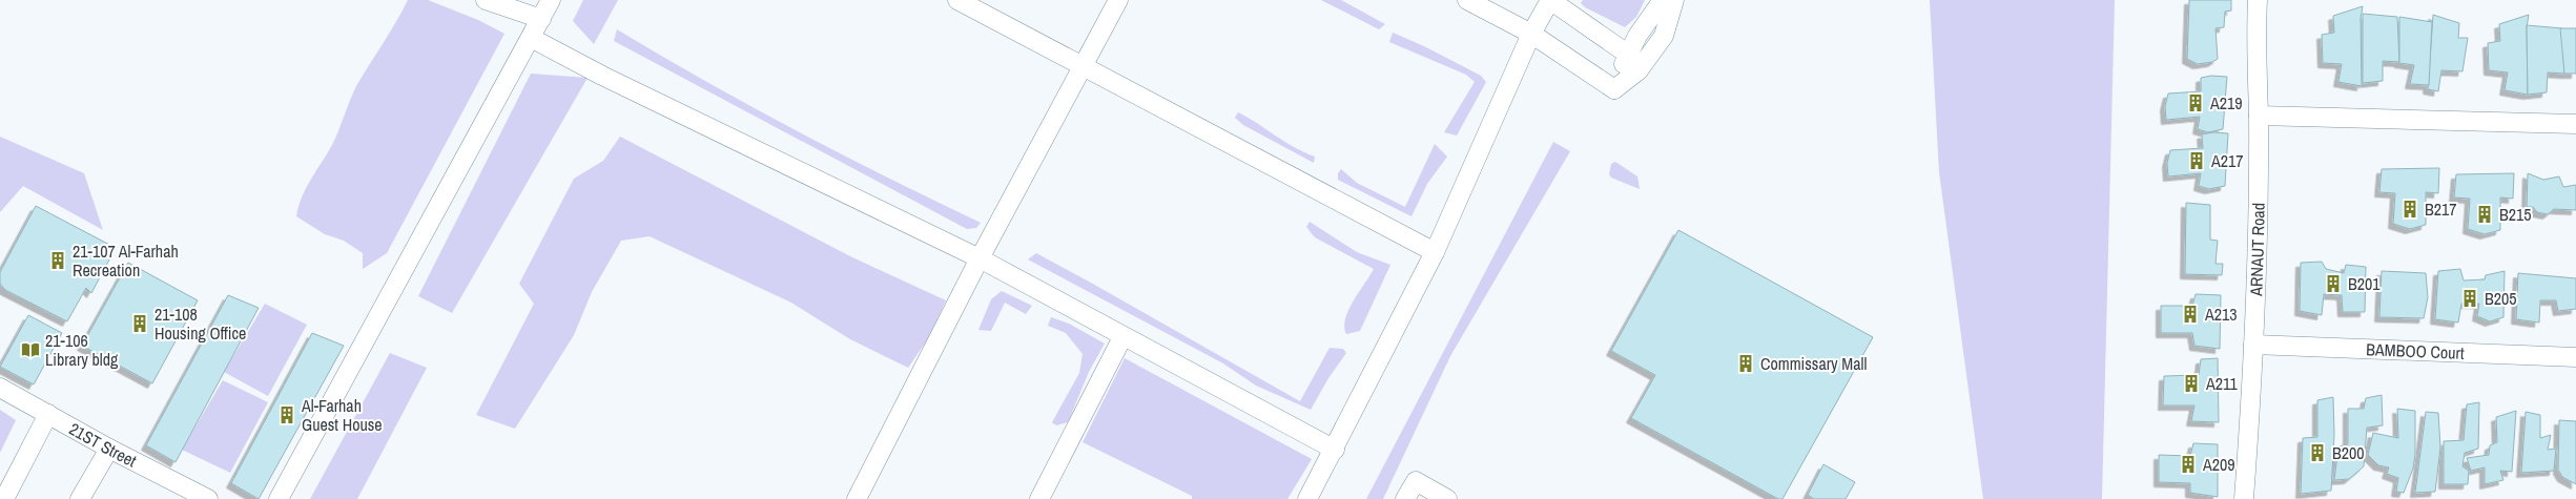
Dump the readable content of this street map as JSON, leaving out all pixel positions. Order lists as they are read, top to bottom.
{
  "streets": {
    "street": ["ARNAUT Road", "BAMBOO Court", "21ST Street"]
  },
  "crossings": [
    ["ARNAUT Road", "BAMBOO Court"]
  ],
  "places": {
    "building": [
      "A219",
      "A217",
      "B217",
      "B215",
      "21-107 Al-Farhah Recreation",
      "B201",
      "B205",
      "A213",
      "21-108 Housing Office",
      "Commissary Mall",
      "A211",
      "Al-Farhah Guest House",
      "B200",
      "A209"
    ],
    "library": ["21-106 Library bldg"]
  }
}
